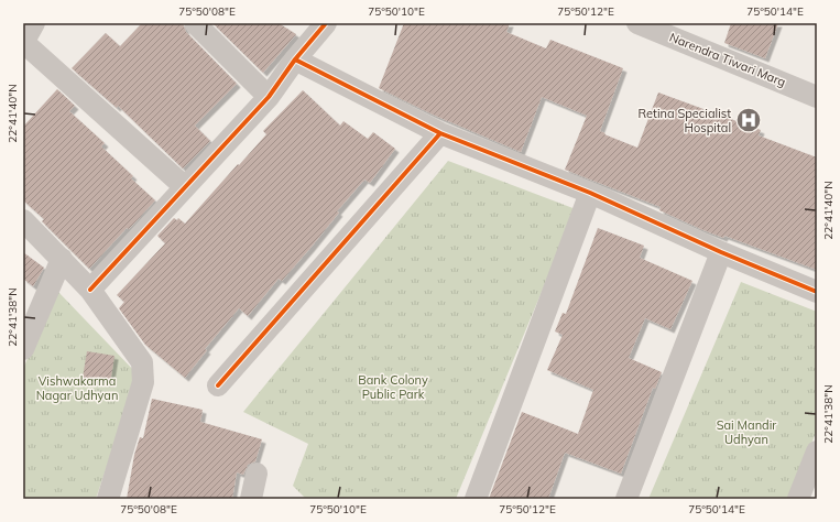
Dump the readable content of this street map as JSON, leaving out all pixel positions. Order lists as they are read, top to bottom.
{
  "streets": {
    "street": ["Narendra Tiwari Marg"]
  },
  "parks": ["Bank Colony Public Park", "Vishwakarma Nagar Udhyan", "Sai Mandir Udhyan"],
  "places": {
    "hospital": ["Retina Specialist Hospital"]
  },
  "coordinates": [
    "75°50'08\"E",
    "75°50'10\"E",
    "75°50'12\"E",
    "75°50'14\"E",
    "22°41'40\"N",
    "22°41'38\"N"
  ]
}
